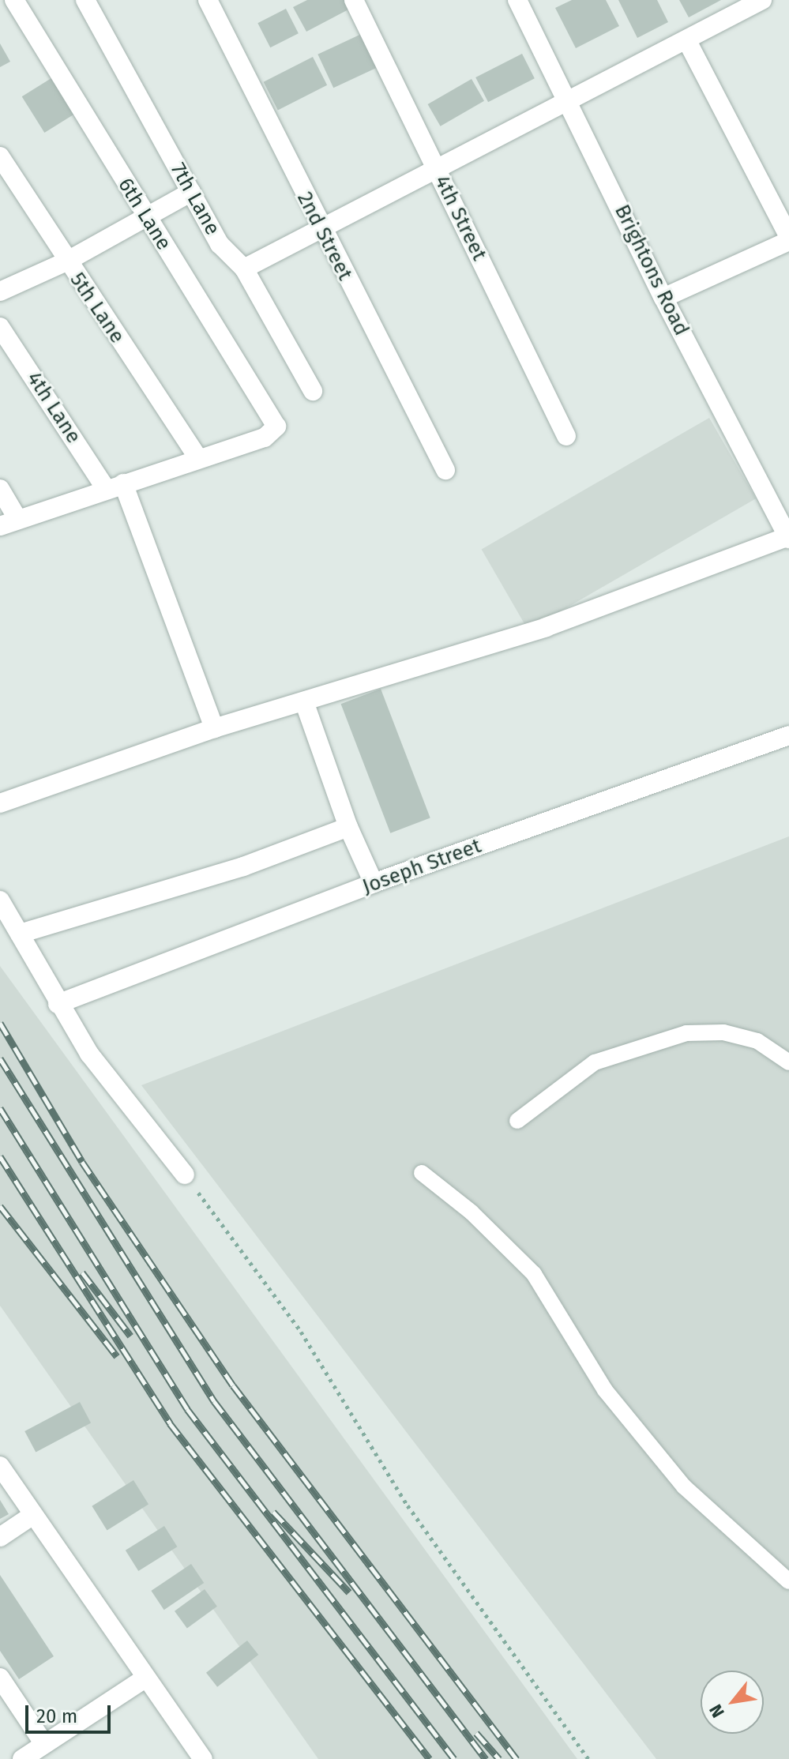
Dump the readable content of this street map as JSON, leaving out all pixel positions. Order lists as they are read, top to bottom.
{
  "streets": {
    "street": [
      "7th Lane",
      "6th Lane",
      "4th Street",
      "2nd Street",
      "Brightons Road",
      "5th Lane",
      "4th Lane",
      "Joseph Street"
    ]
  },
  "crossings": [
    ["6th Lane", "5th Lane"]
  ],
  "scale_bar": "20 m",
  "north": "bottom left"
}
